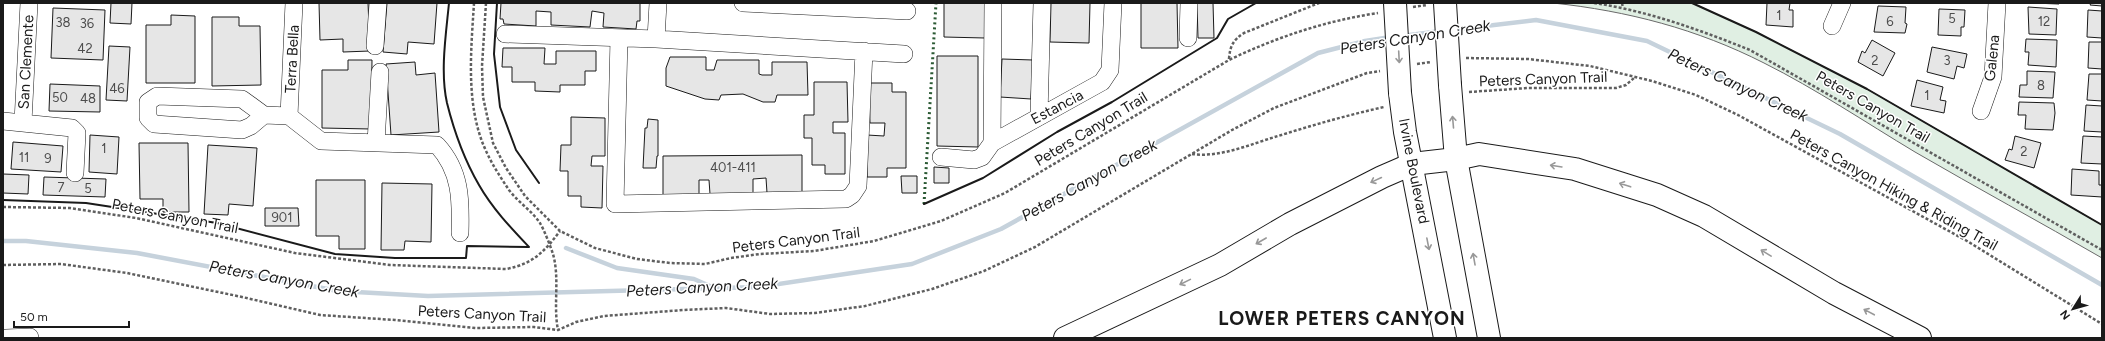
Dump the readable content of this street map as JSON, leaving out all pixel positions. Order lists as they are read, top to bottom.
{
  "streets": {
    "main road": ["Irvine Boulevard"],
    "street": [
      "Galena",
      "Terra Bella",
      "San Clemente",
      "Estancia"
    ],
    "path": ["Peters Canyon Trail", "Peters Canyon Hiking & Riding Trail"]
  },
  "crossings": [
    ["Peters Canyon Trail", "Irvine Boulevard"],
    ["Peters Canyon Trail", "Peters Canyon Hiking & Riding Trail"]
  ],
  "districts": ["LOWER PETERS CANYON"],
  "water": ["Peters Canyon Creek"],
  "house_numbers": [
    "1",
    "5",
    "6",
    "12",
    "38",
    "36",
    "42",
    "2",
    "3",
    "8",
    "46",
    "1",
    "50",
    "48",
    "1",
    "2",
    "11",
    "9",
    "401-411",
    "7",
    "5",
    "901"
  ],
  "scale_bar": "50 m",
  "north": "bottom left"
}
